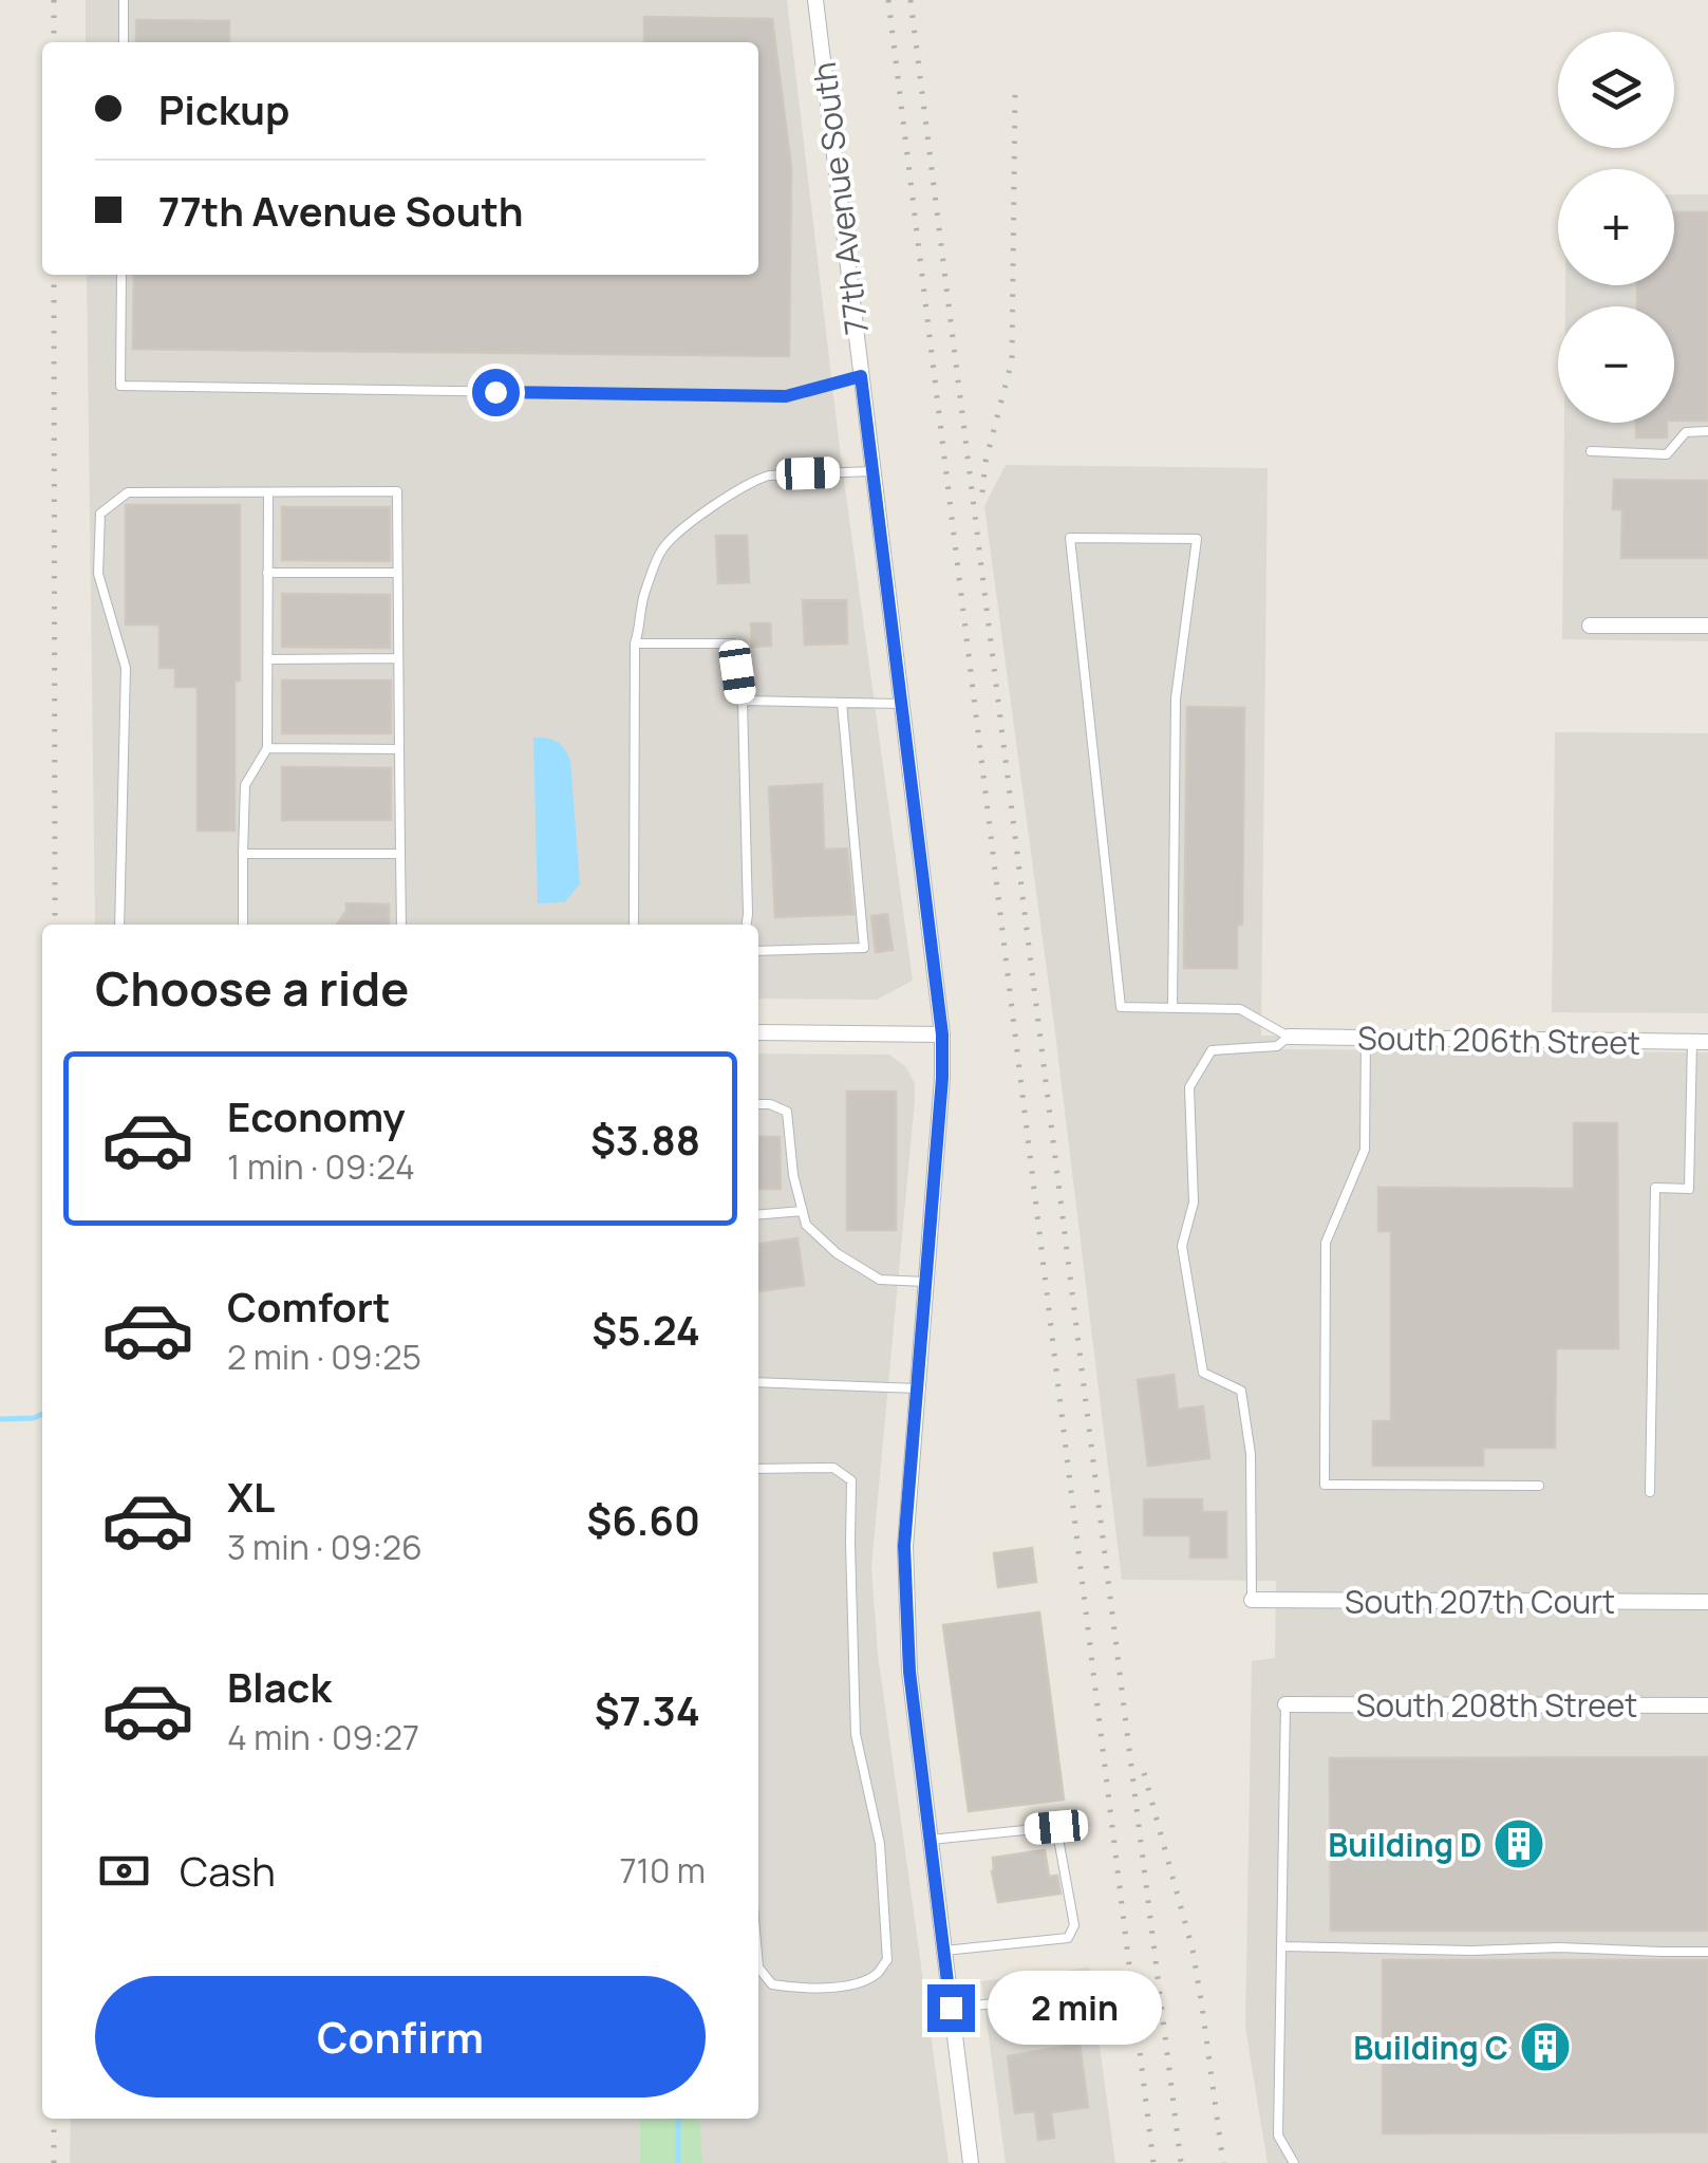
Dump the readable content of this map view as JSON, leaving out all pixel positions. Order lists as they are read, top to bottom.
{
  "streets": {
    "street": [
      "77th Avenue South",
      "South 206th Street",
      "South 207th Court",
      "South 208th Street"
    ]
  },
  "places": {
    "building": ["Building D", "Building C"]
  },
  "page": {
    "map_buttons": ["+", "−"],
    "banner": ["Pickup", "77th Avenue South"],
    "heading": "Choose a ride",
    "list": [
      {
        "name": "Economy",
        "note": "1 min · 09:24",
        "value": "$3.88"
      },
      {
        "name": "Comfort",
        "note": "2 min · 09:25",
        "value": "$5.24"
      },
      {
        "name": "XL",
        "note": "3 min · 09:26",
        "value": "$6.60"
      },
      {
        "name": "Black",
        "note": "4 min · 09:27",
        "value": "$7.34"
      }
    ],
    "pay": ["Cash", "710 m"],
    "buttons": "Confirm",
    "bubble": "2 min"
  }
}
